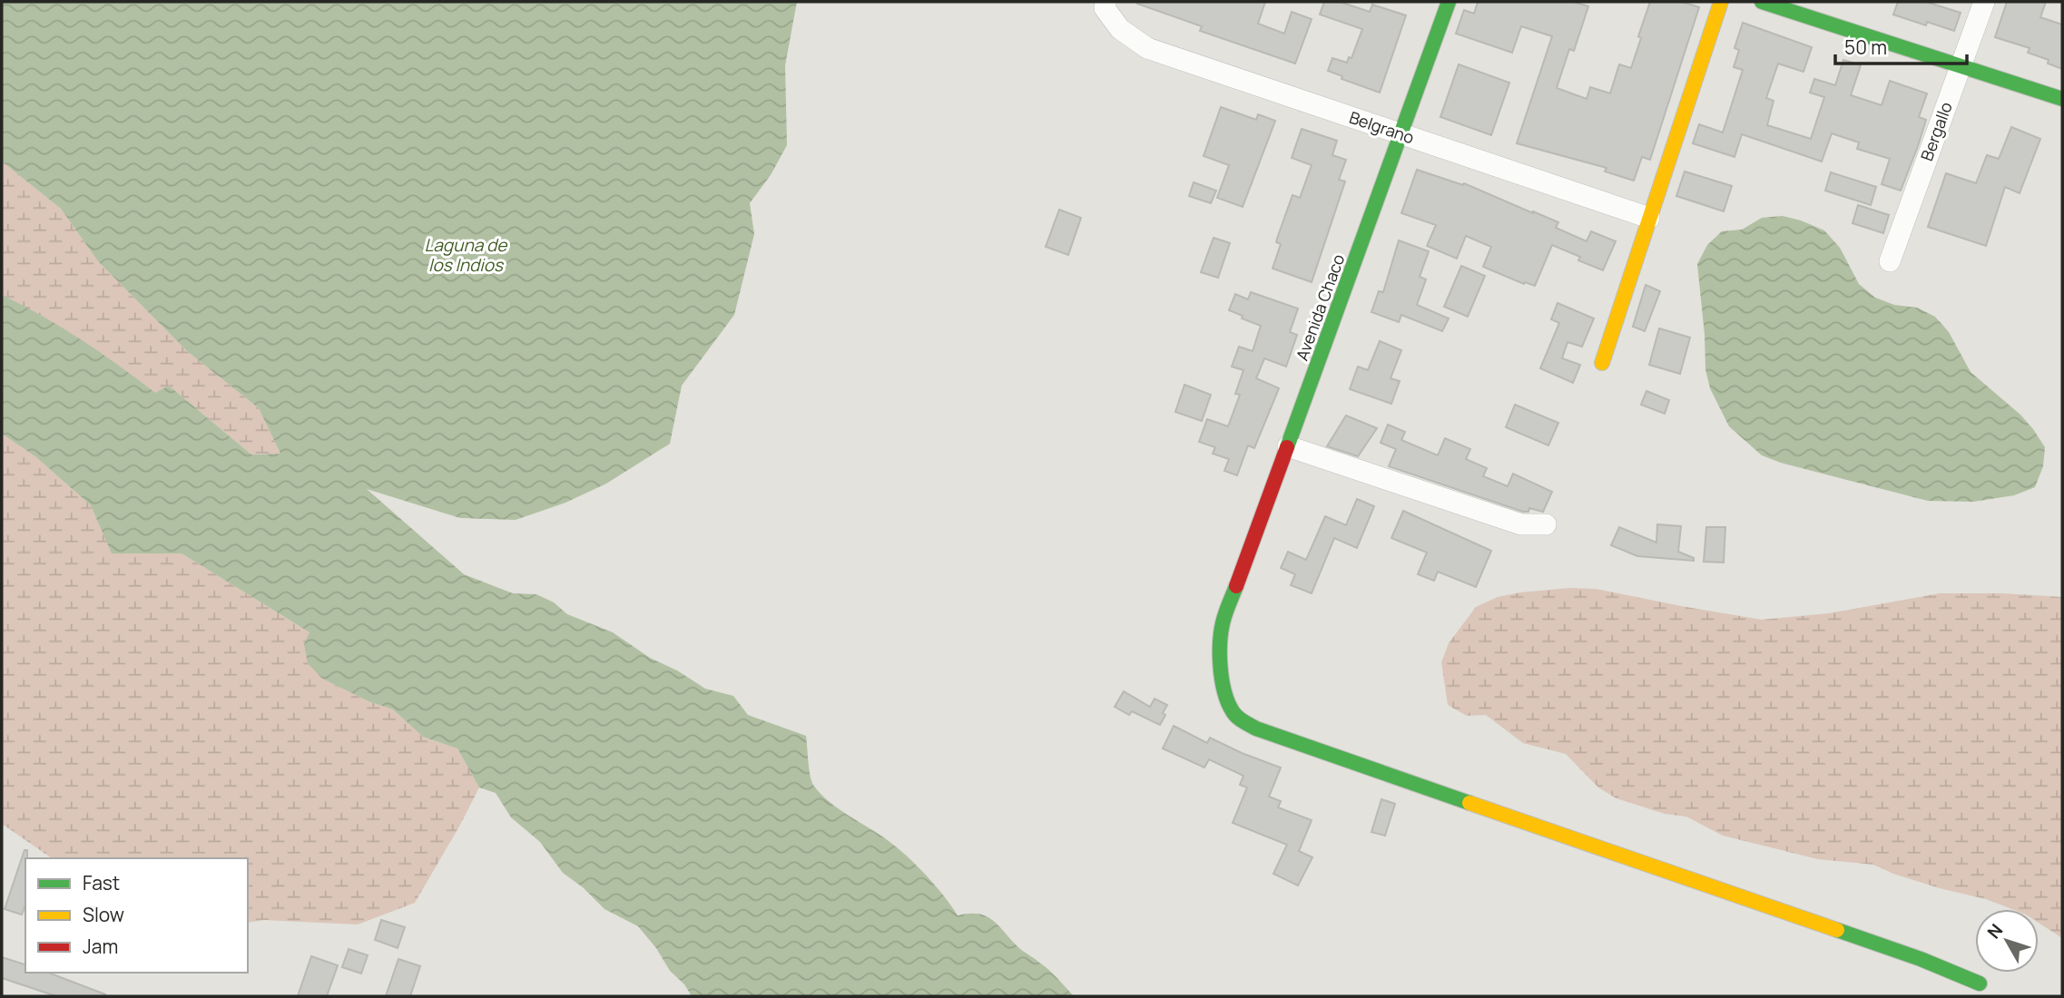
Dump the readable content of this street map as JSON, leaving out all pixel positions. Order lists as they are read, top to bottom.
{
  "streets": {
    "street": ["Belgrano", "Bergallo", "Avenida Chaco"]
  },
  "crossings": [
    ["Belgrano", "Avenida Chaco"]
  ],
  "water": ["Laguna de los Indios"],
  "legend": ["Fast", "Slow", "Jam"],
  "scale_bar": "50 m",
  "north": "top left"
}
